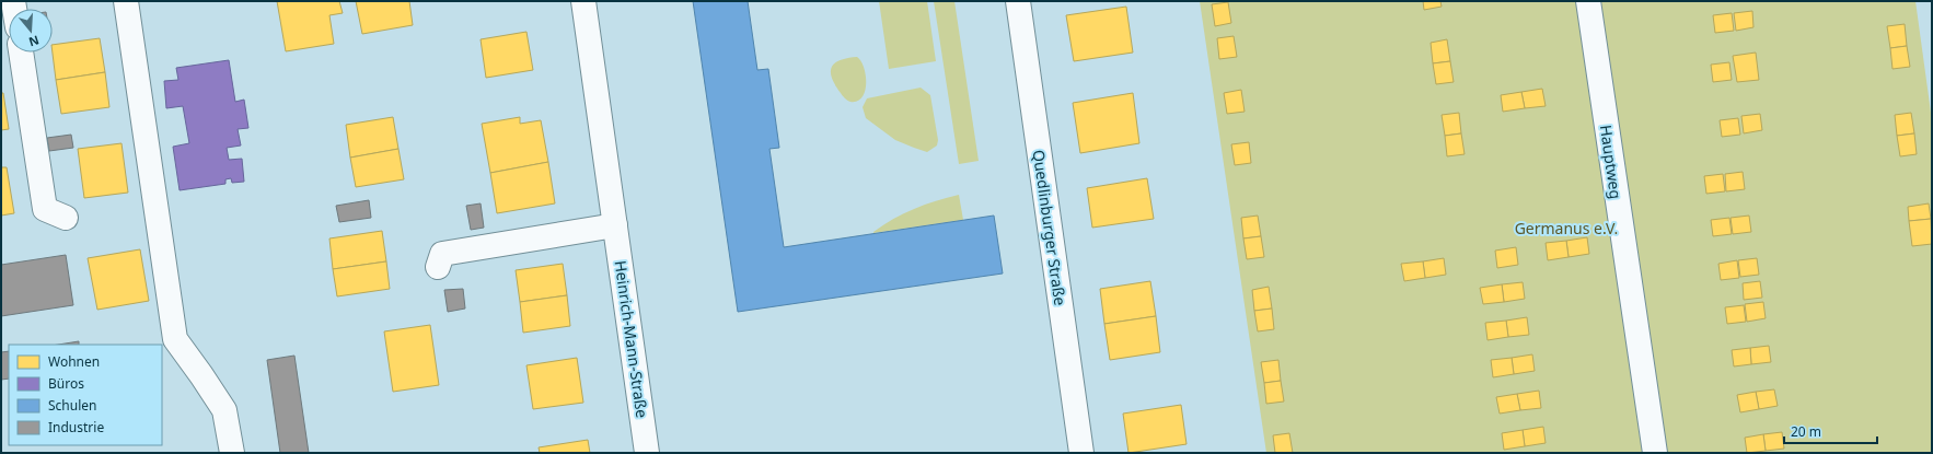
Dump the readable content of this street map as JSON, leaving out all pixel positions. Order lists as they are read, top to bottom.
{
  "streets": {
    "street": ["Hauptweg", "Quedlinburger Straße", "Heinrich-Mann-Straße"]
  },
  "parks": ["Germanus e.V."],
  "legend": [
    "Wohnen",
    "Büros",
    "Schulen",
    "Industrie"
  ],
  "scale_bar": "20 m",
  "north": "bottom"
}
